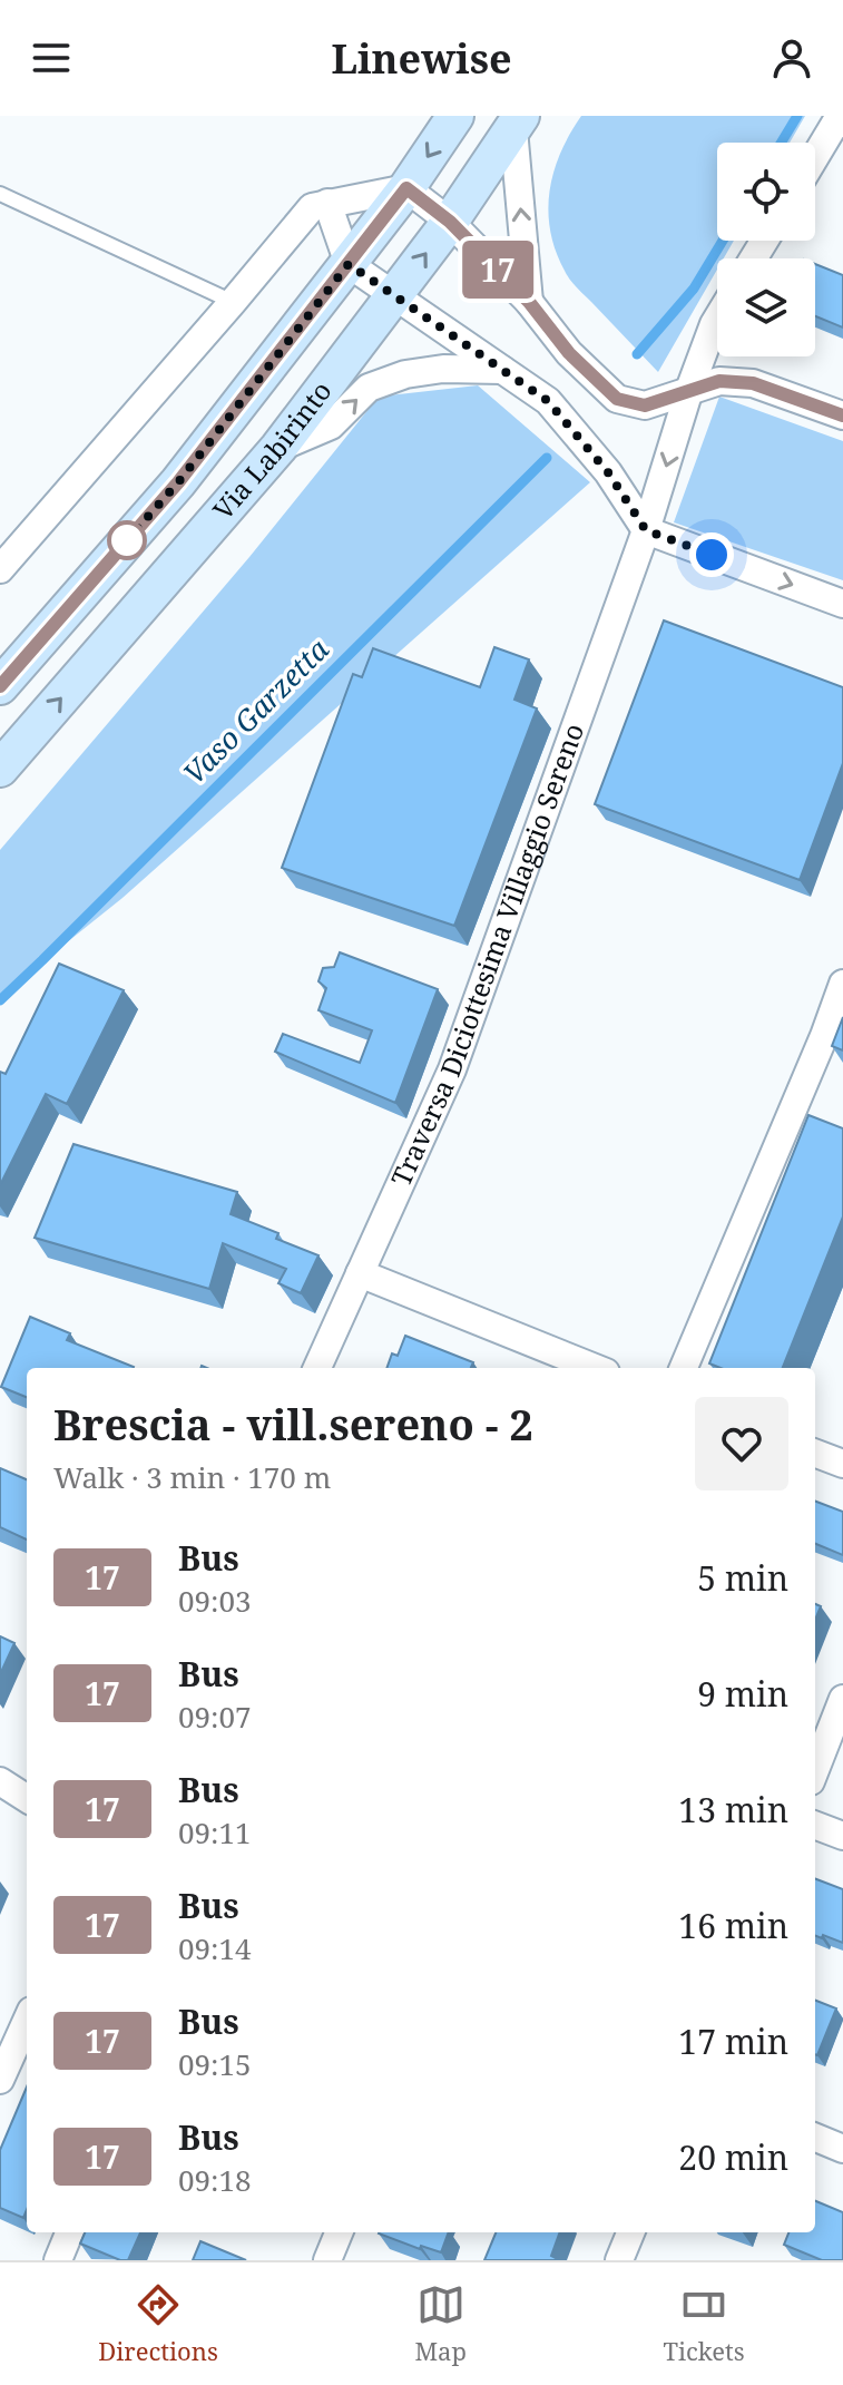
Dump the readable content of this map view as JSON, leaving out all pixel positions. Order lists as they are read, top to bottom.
{
  "streets": {
    "street": ["Via Labirinto", "Traversa Diciottesima Villaggio Sereno"]
  },
  "water": ["Vaso Garzetta"],
  "lines": ["bus line 17"],
  "page": {
    "header": "Linewise",
    "on_map": "17",
    "heading": ["Brescia - vill.sereno - 2", "Walk · 3 min · 170 m"],
    "list": [
      {
        "mark": "17",
        "name": "Bus",
        "note": "09:03",
        "value": "5 min"
      },
      {
        "mark": "17",
        "name": "Bus",
        "note": "09:07",
        "value": "9 min"
      },
      {
        "mark": "17",
        "name": "Bus",
        "note": "09:11",
        "value": "13 min"
      },
      {
        "mark": "17",
        "name": "Bus",
        "note": "09:14",
        "value": "16 min"
      },
      {
        "mark": "17",
        "name": "Bus",
        "note": "09:15",
        "value": "17 min"
      },
      {
        "mark": "17",
        "name": "Bus",
        "note": "09:18",
        "value": "20 min"
      }
    ],
    "tabs": ["Directions", "Map", "Tickets"]
  }
}
